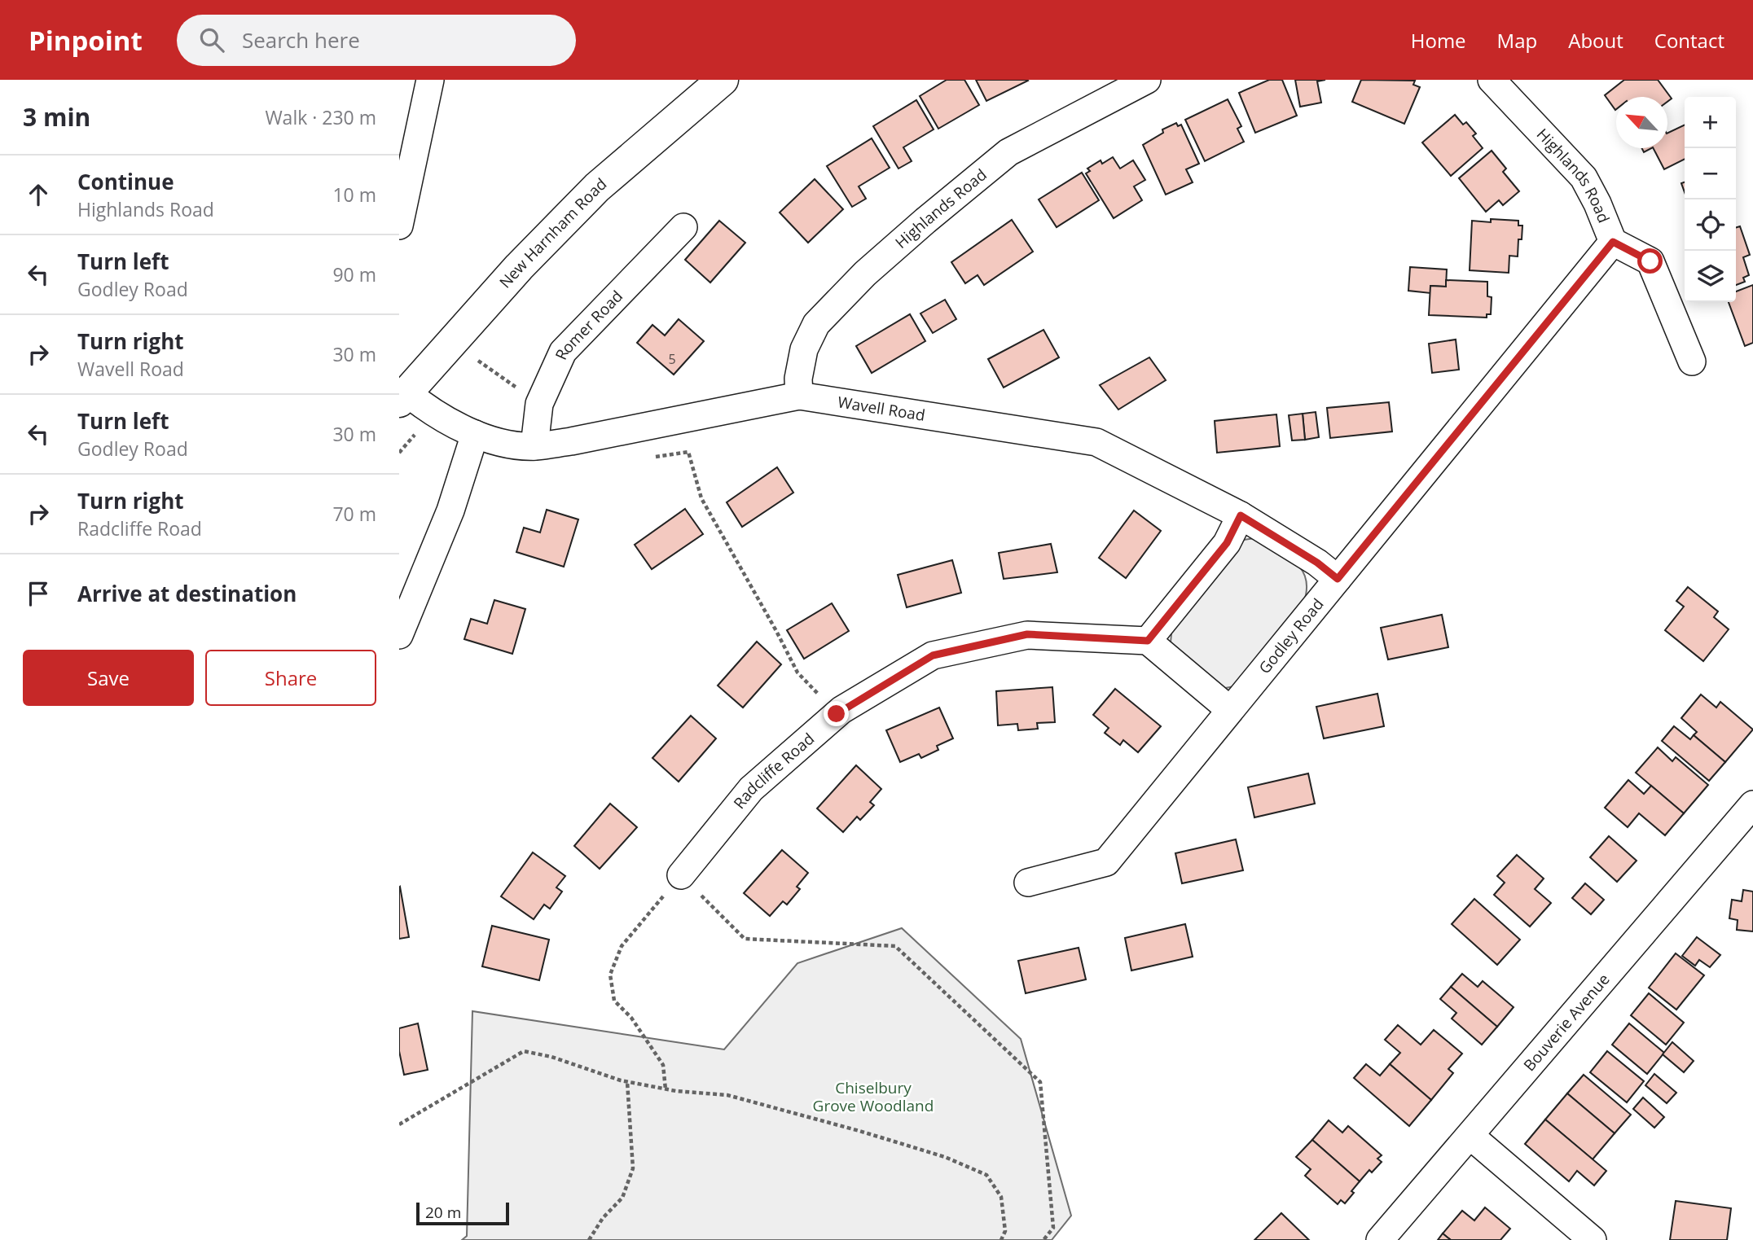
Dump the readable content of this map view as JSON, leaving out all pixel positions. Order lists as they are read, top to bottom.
{
  "streets": {
    "main road": ["New Harnham Road"],
    "street": [
      "Highlands Road",
      "Romer Road",
      "Wavell Road",
      "Godley Road",
      "Radcliffe Road",
      "Bouverie Avenue"
    ]
  },
  "crossings": [
    ["Highlands Road", "Wavell Road"],
    ["Highlands Road", "Godley Road"],
    ["New Harnham Road", "Wavell Road"],
    ["Romer Road", "Wavell Road"],
    ["Wavell Road", "Godley Road"]
  ],
  "parks": ["Chiselbury Grove Woodland"],
  "house_numbers": ["5"],
  "scale_bar": "20 m",
  "north": "top left",
  "page": {
    "header": "Pinpoint",
    "search": "Search here",
    "nav": [
      "Home",
      "Map",
      "About",
      "Contact"
    ],
    "heading": ["3 min", "Walk · 230 m"],
    "map_buttons": ["+", "−"],
    "list": [
      ["Continue", "Highlands Road", "10 m"],
      ["Turn left", "Godley Road", "90 m"],
      ["Turn right", "Wavell Road", "30 m"],
      ["Turn left", "Godley Road", "30 m"],
      ["Turn right", "Radcliffe Road", "70 m"],
      "Arrive at destination"
    ],
    "buttons": ["Save", "Share"],
    "scale": "20 m"
  }
}
